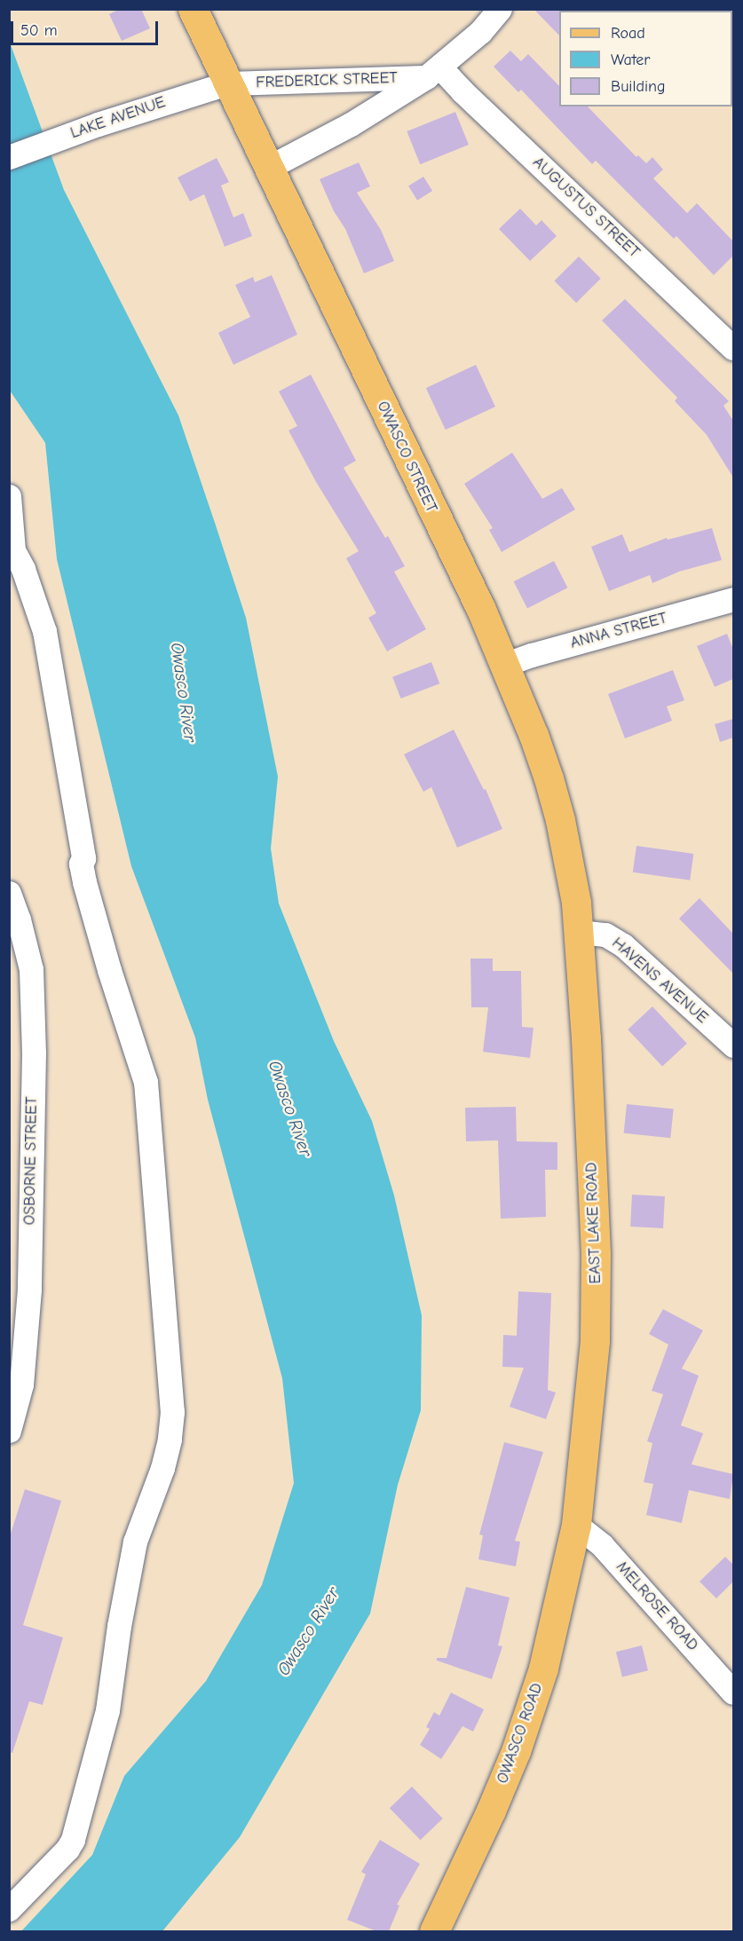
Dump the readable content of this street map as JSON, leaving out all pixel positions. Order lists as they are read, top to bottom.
{
  "streets": {
    "main road": ["OWASCO STREET", "EAST LAKE ROAD", "OWASCO ROAD"],
    "street": [
      "FREDERICK STREET",
      "LAKE AVENUE",
      "AUGUSTUS STREET",
      "ANNA STREET",
      "HAVENS AVENUE",
      "OSBORNE STREET",
      "MELROSE ROAD"
    ]
  },
  "crossings": [
    ["FREDERICK STREET", "LAKE AVENUE"],
    ["FREDERICK STREET", "AUGUSTUS STREET"],
    ["FREDERICK STREET", "OWASCO STREET"],
    ["LAKE AVENUE", "OWASCO STREET"],
    ["OWASCO STREET", "ANNA STREET"],
    ["OWASCO STREET", "HAVENS AVENUE"],
    ["OWASCO STREET", "EAST LAKE ROAD"],
    ["HAVENS AVENUE", "EAST LAKE ROAD"],
    ["EAST LAKE ROAD", "MELROSE ROAD"],
    ["EAST LAKE ROAD", "OWASCO ROAD"],
    ["MELROSE ROAD", "OWASCO ROAD"]
  ],
  "water": ["Owasco River"],
  "legend": ["Road", "Water", "Building"],
  "scale_bar": "50 m"
}
